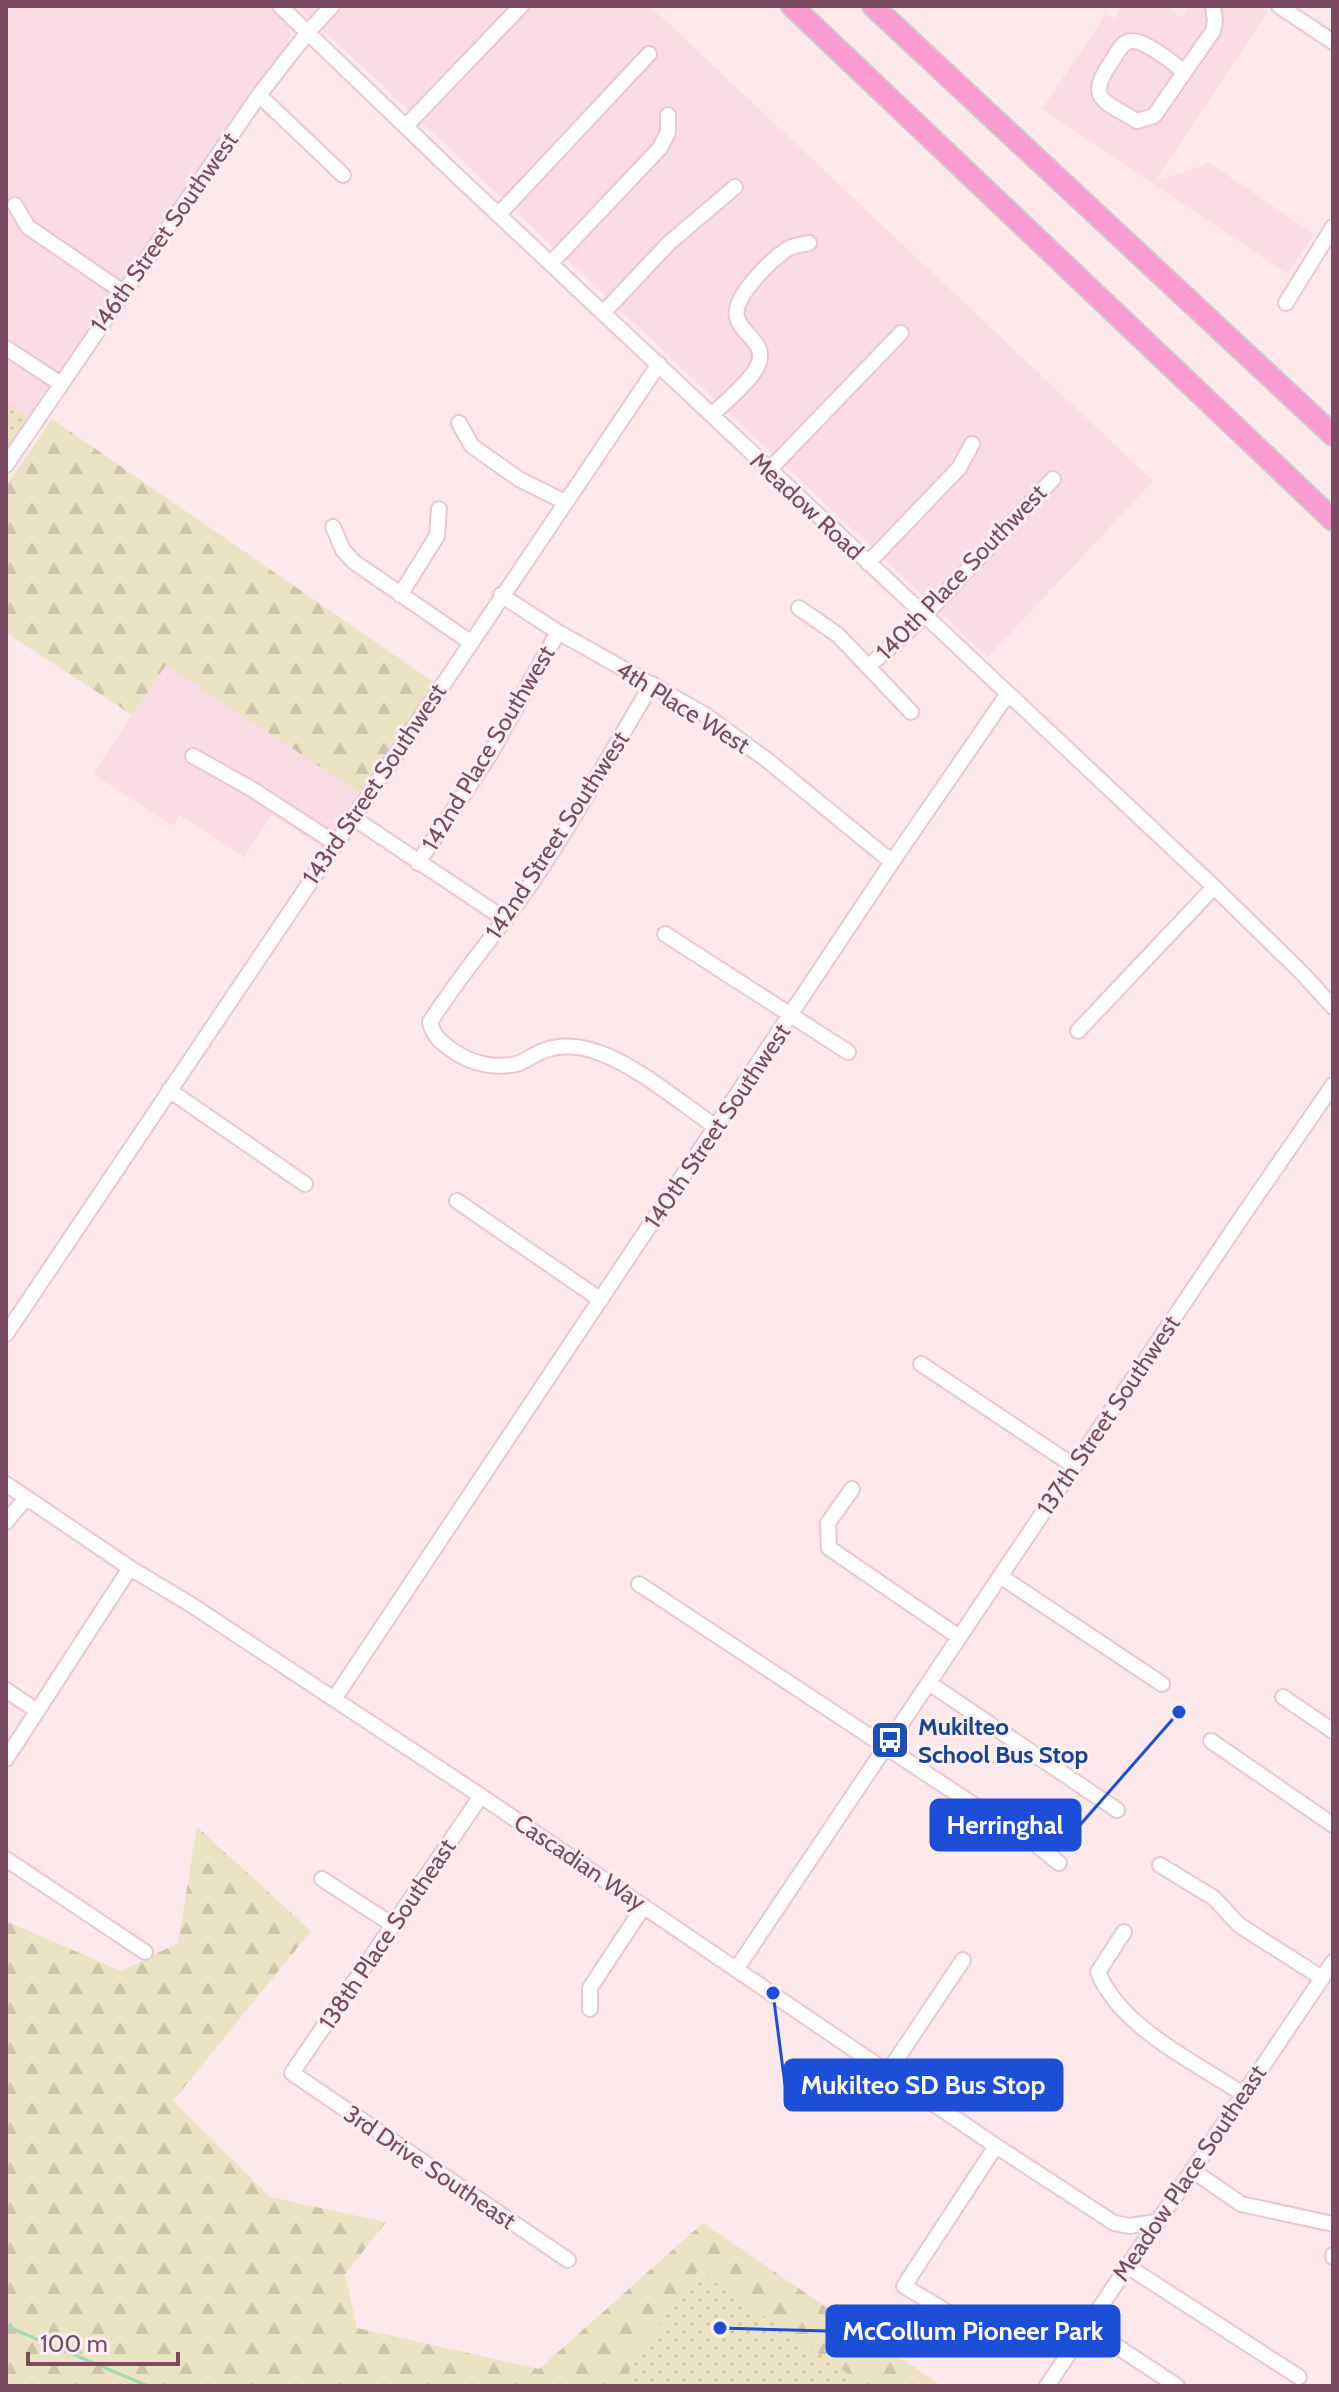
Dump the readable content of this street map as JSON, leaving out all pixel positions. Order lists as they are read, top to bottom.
{
  "streets": {
    "street": [
      "146th Street Southwest",
      "Meadow Road",
      "140th Place Southwest",
      "4th Place West",
      "142nd Place Southwest",
      "143rd Street Southwest",
      "142nd Street Southwest",
      "140th Street Southwest",
      "137th Street Southwest",
      "Cascadian Way",
      "138th Place Southeast",
      "3rd Drive Southeast",
      "Meadow Place Southeast"
    ]
  },
  "crossings": [
    ["146th Street Southwest", "Meadow Road"],
    ["Meadow Road", "140th Place Southwest"],
    ["Meadow Road", "143rd Street Southwest"],
    ["Meadow Road", "140th Street Southwest"],
    ["4th Place West", "142nd Place Southwest"],
    ["4th Place West", "143rd Street Southwest"],
    ["4th Place West", "142nd Street Southwest"],
    ["4th Place West", "140th Street Southwest"],
    ["142nd Street Southwest", "140th Street Southwest"],
    ["140th Street Southwest", "Cascadian Way"],
    ["137th Street Southwest", "Cascadian Way"],
    ["Cascadian Way", "138th Place Southeast"],
    ["Cascadian Way", "Meadow Place Southeast"],
    ["138th Place Southeast", "3rd Drive Southeast"]
  ],
  "places": {
    "other": ["Herringhal", "Mukilteo SD Bus Stop", "McCollum Pioneer Park"],
    "bus stop": ["Mukilteo School Bus Stop"]
  },
  "scale_bar": "100 m"
}
